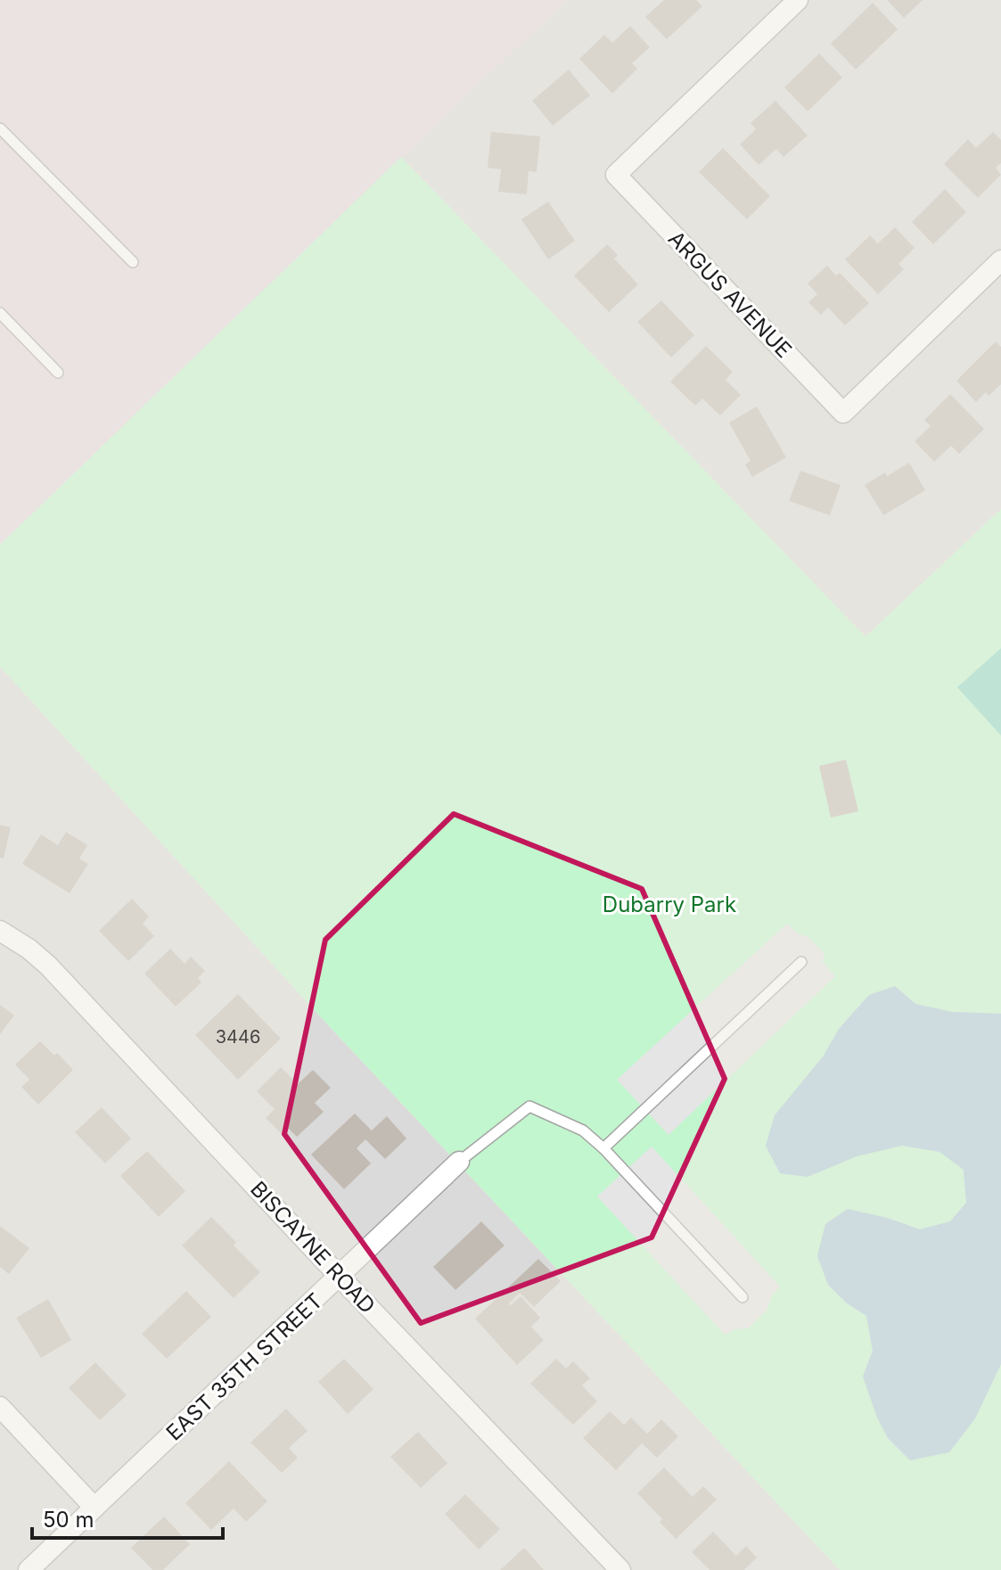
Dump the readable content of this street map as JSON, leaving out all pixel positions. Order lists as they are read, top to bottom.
{
  "streets": {
    "street": ["ARGUS AVENUE", "BISCAYNE ROAD", "EAST 35TH STREET"]
  },
  "crossings": [
    ["BISCAYNE ROAD", "EAST 35TH STREET"]
  ],
  "parks": ["Dubarry Park"],
  "house_numbers": ["3446"],
  "scale_bar": "50 m"
}
